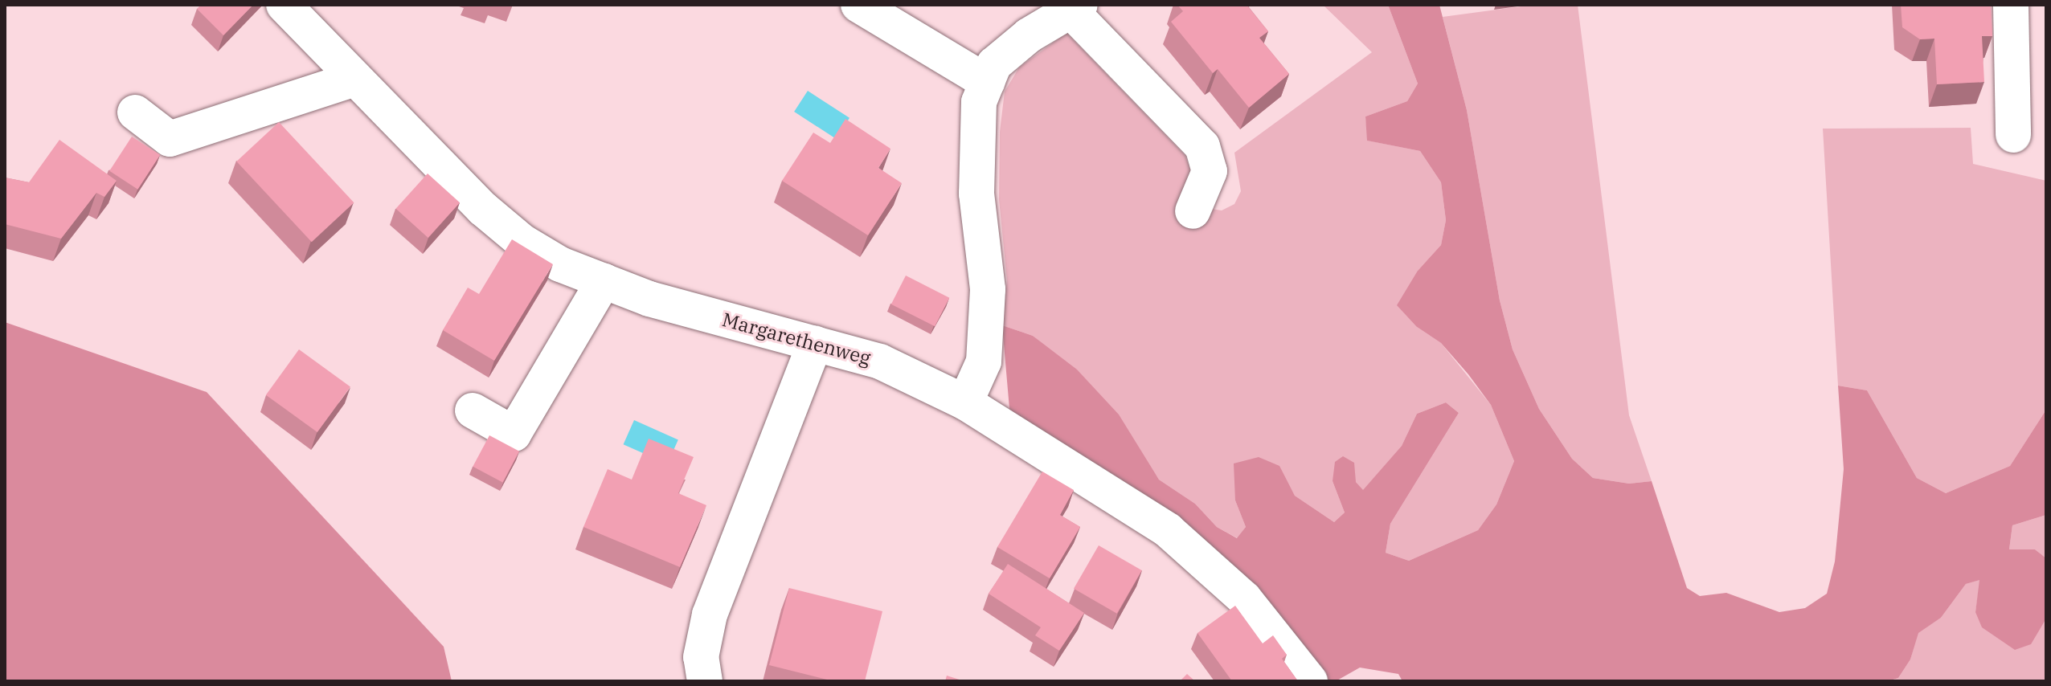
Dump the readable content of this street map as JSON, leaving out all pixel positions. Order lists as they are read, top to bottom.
{
  "streets": {
    "street": ["Margarethenweg"]
  }
}
